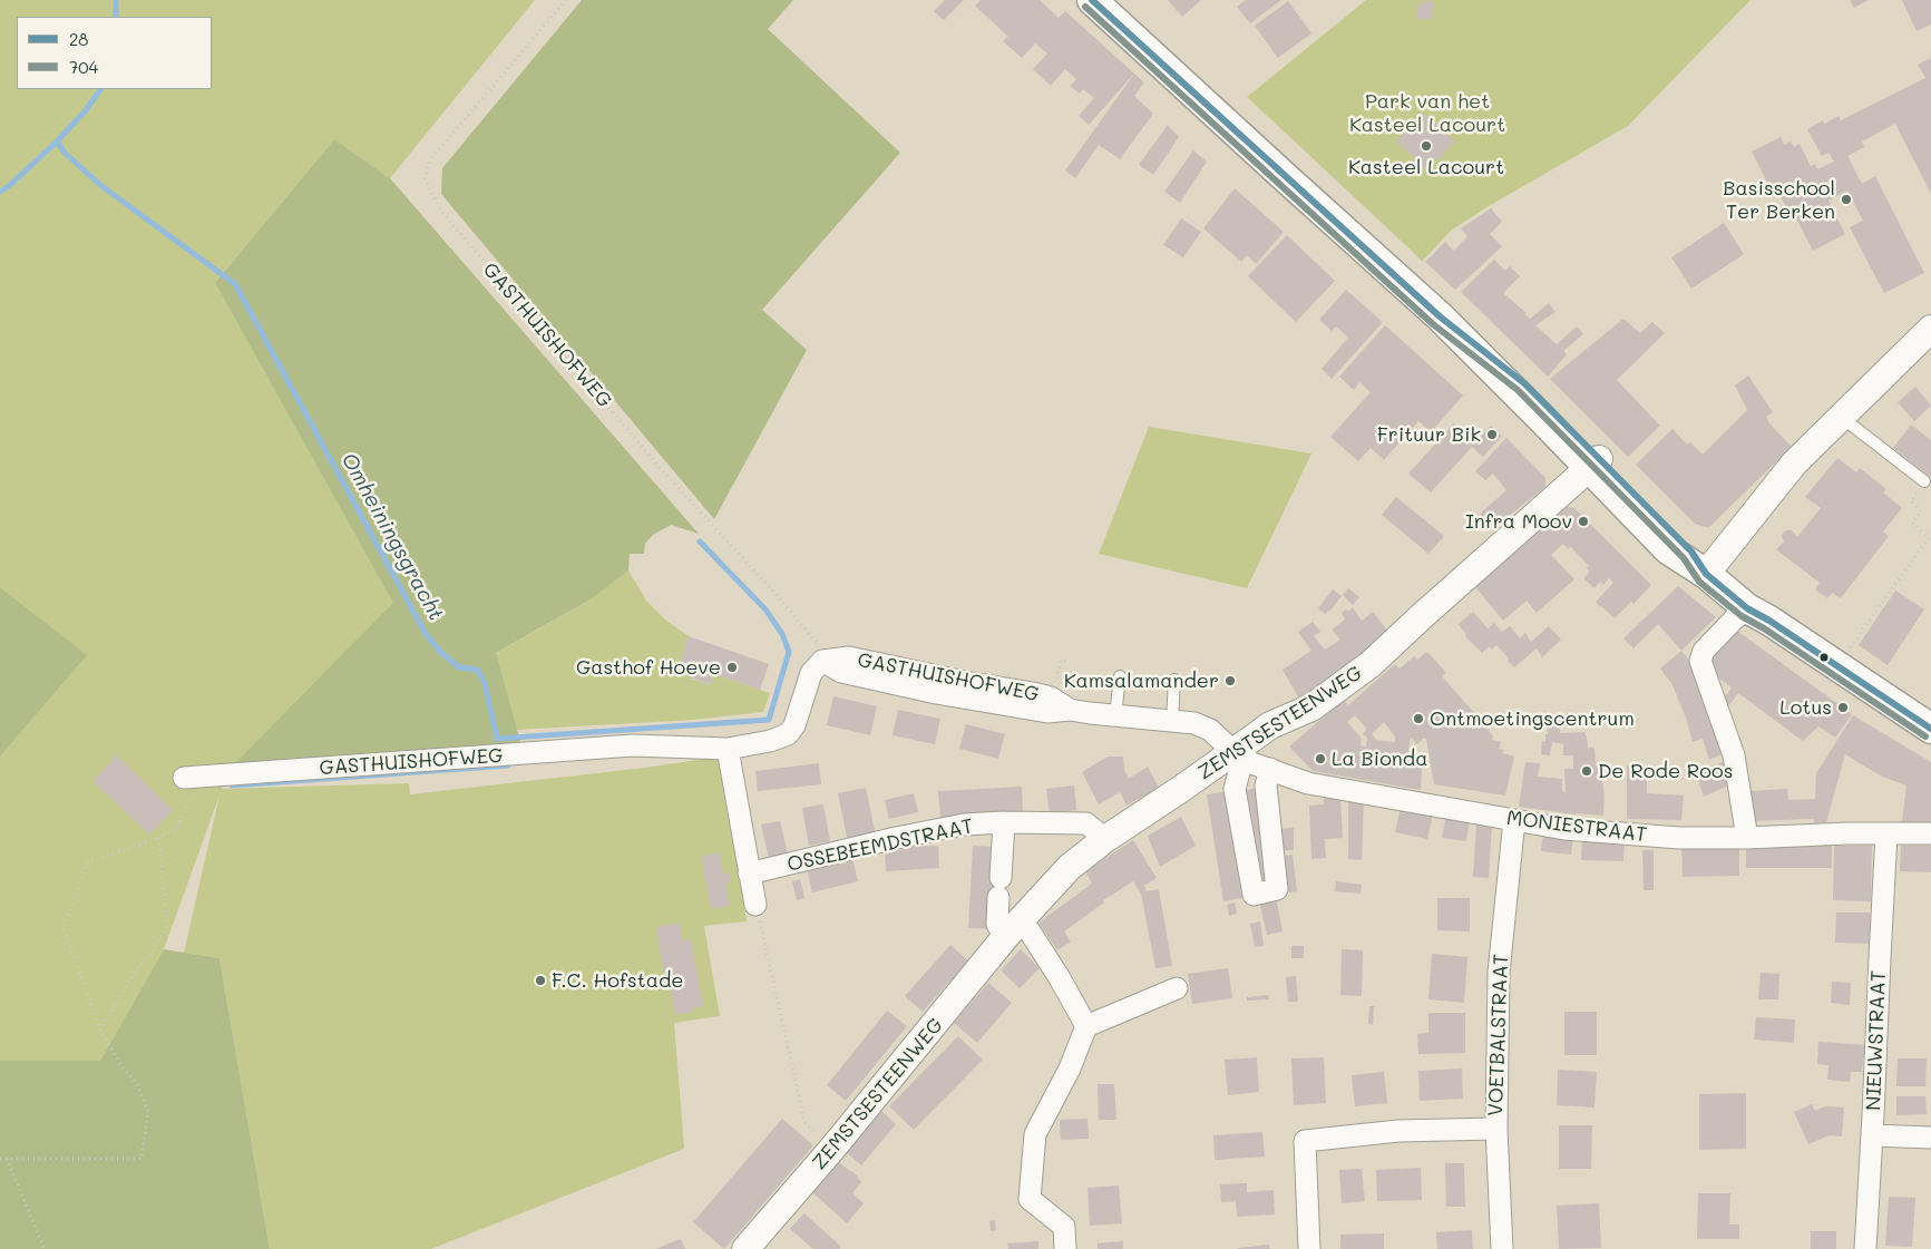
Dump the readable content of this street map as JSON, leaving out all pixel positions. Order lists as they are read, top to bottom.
{
  "streets": {
    "street": [
      "GASTHUISHOFWEG",
      "ZEMSTSESTEENWEG",
      "MONIESTRAAT",
      "OSSEBEEMDSTRAAT",
      "VOETBALSTRAAT",
      "NIEUWSTRAAT"
    ]
  },
  "crossings": [
    ["GASTHUISHOFWEG", "ZEMSTSESTEENWEG"],
    ["GASTHUISHOFWEG", "MONIESTRAAT"],
    ["ZEMSTSESTEENWEG", "MONIESTRAAT"],
    ["ZEMSTSESTEENWEG", "OSSEBEEMDSTRAAT"],
    ["MONIESTRAAT", "VOETBALSTRAAT"],
    ["MONIESTRAAT", "NIEUWSTRAAT"]
  ],
  "water": ["Omheiningsgracht"],
  "parks": ["Park van het Kasteel Lacourt"],
  "places": [
    "Kasteel Lacourt",
    "Basisschool Ter Berken",
    "Frituur Bik",
    "Infra Moov",
    "Gasthof Hoeve",
    "Kamsalamander",
    "Lotus",
    "Ontmoetingscentrum",
    "La Bionda",
    "De Rode Roos",
    "F.C. Hofstade"
  ],
  "lines": ["transit line 28", "transit line 704"],
  "legend": ["28", "704"]
}
